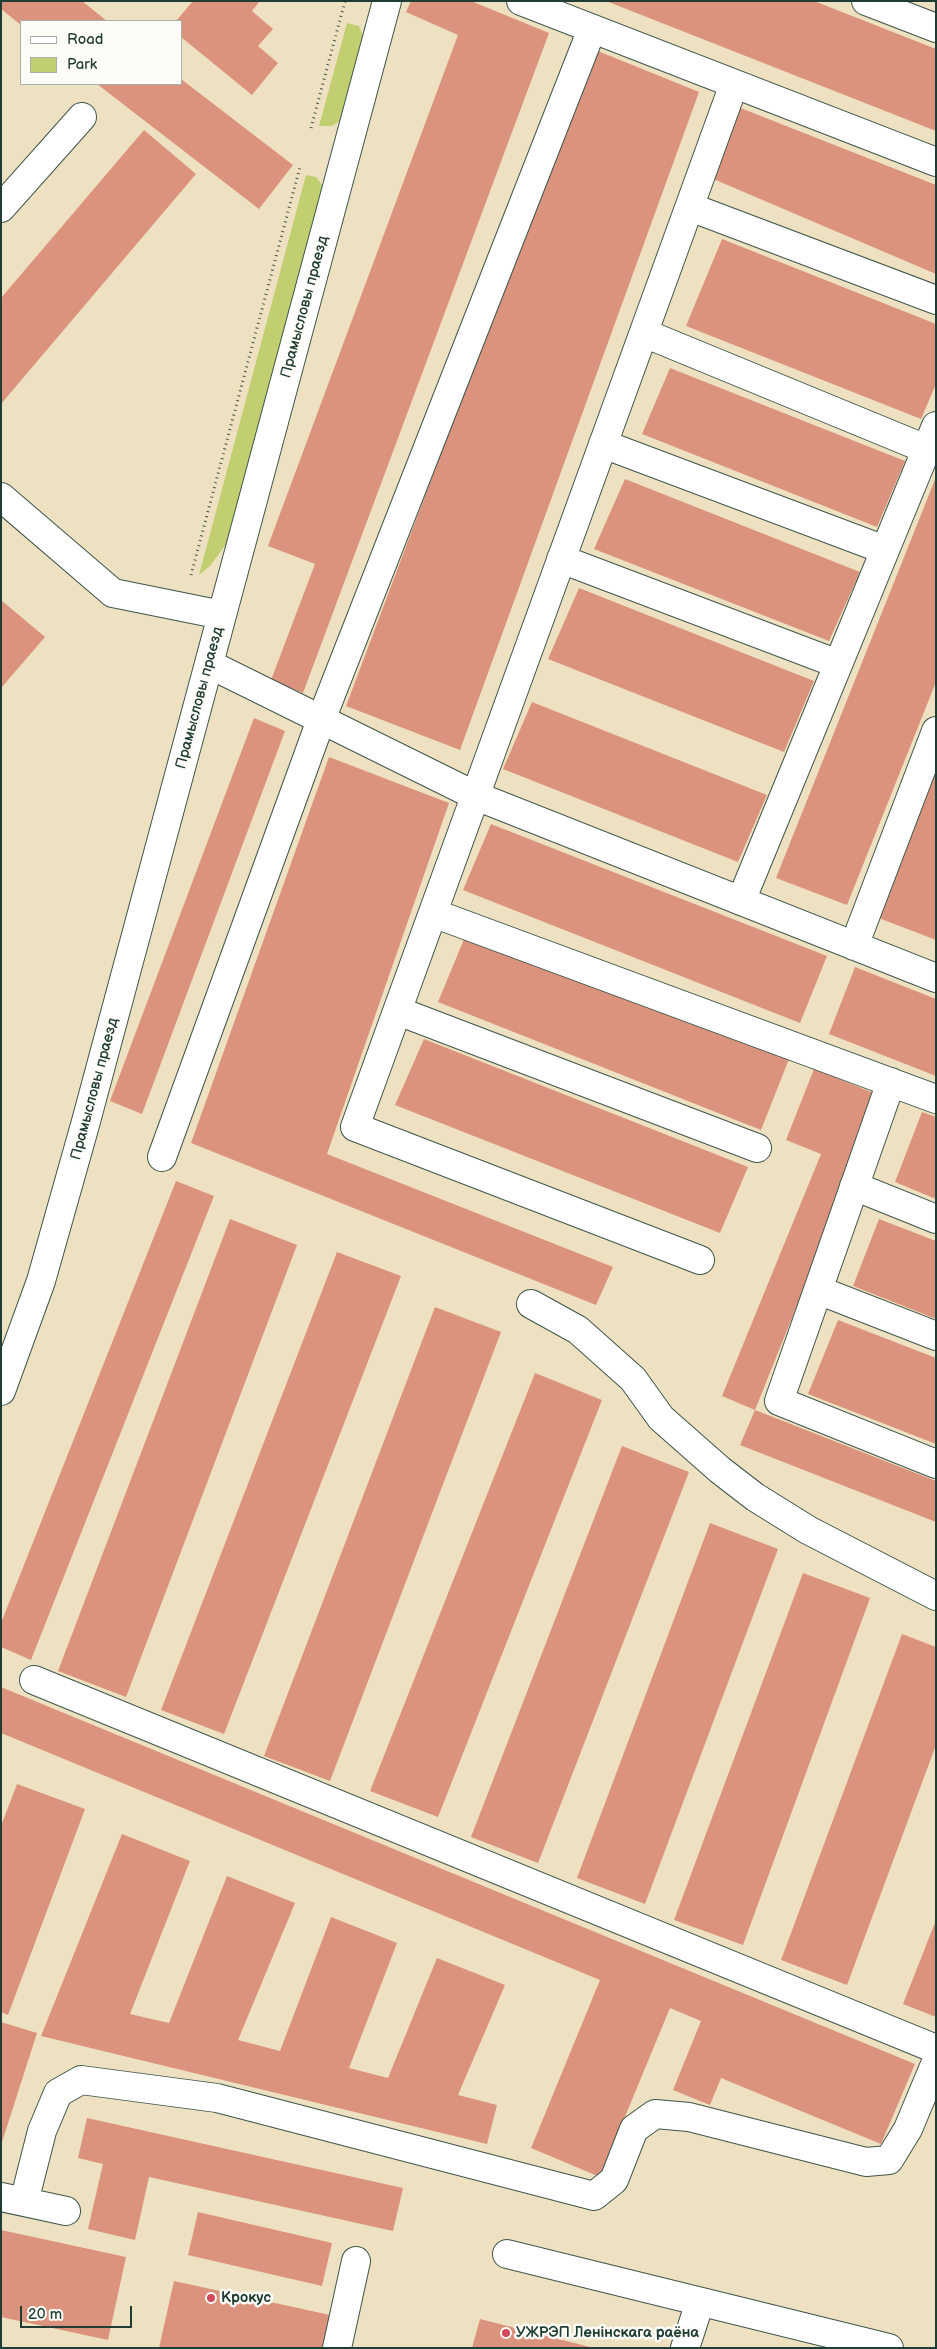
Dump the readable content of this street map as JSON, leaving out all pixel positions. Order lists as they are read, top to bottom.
{
  "streets": {
    "street": ["Прамысловы праезд"]
  },
  "places": ["Крокус", "УЖРЭП Ленінскага раёна"],
  "legend": ["Road", "Park"],
  "scale_bar": "20 m"
}
